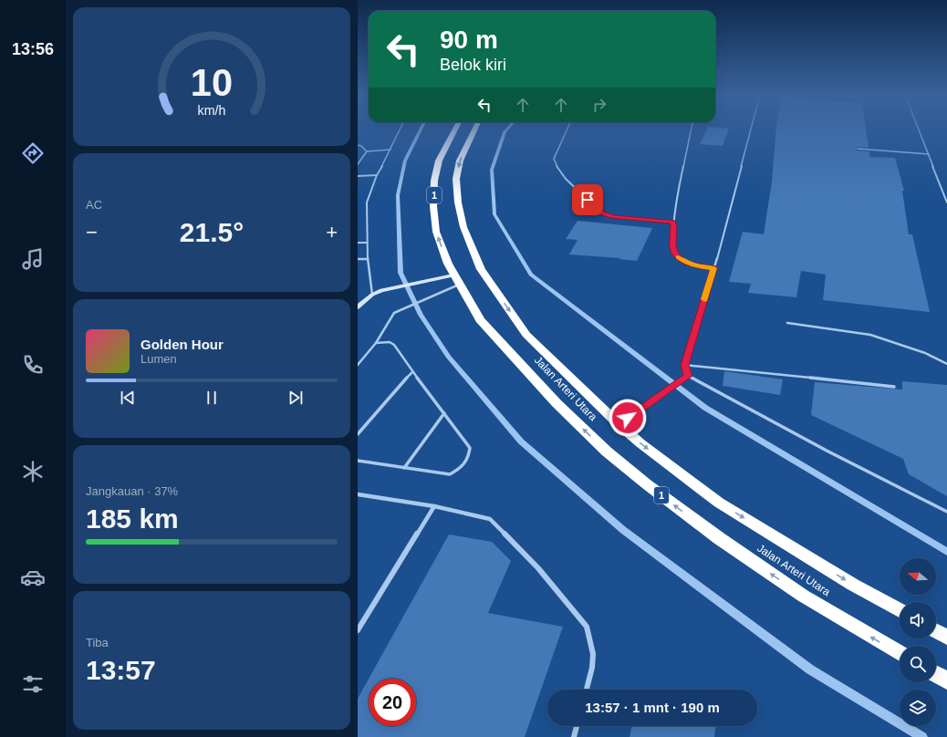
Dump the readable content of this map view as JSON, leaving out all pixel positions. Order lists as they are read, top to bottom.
{
  "streets": {
    "highway": ["1", "Jalan Arteri Utara"]
  },
  "north": "left",
  "page": {
    "tabs": "13:56",
    "turn": ["90 m", "Belok kiri"],
    "tile": [
      "AC",
      ["Jangkauan · 37%", "185 km"],
      ["Tiba", "13:57"]
    ],
    "heat": ["−", "21.5°", "+"],
    "song": ["Golden Hour", "Lumen"],
    "limit": "20",
    "trip": "13:57 · 1 mnt · 190 m",
    "gauge": ["10", "km/h"]
  }
}
